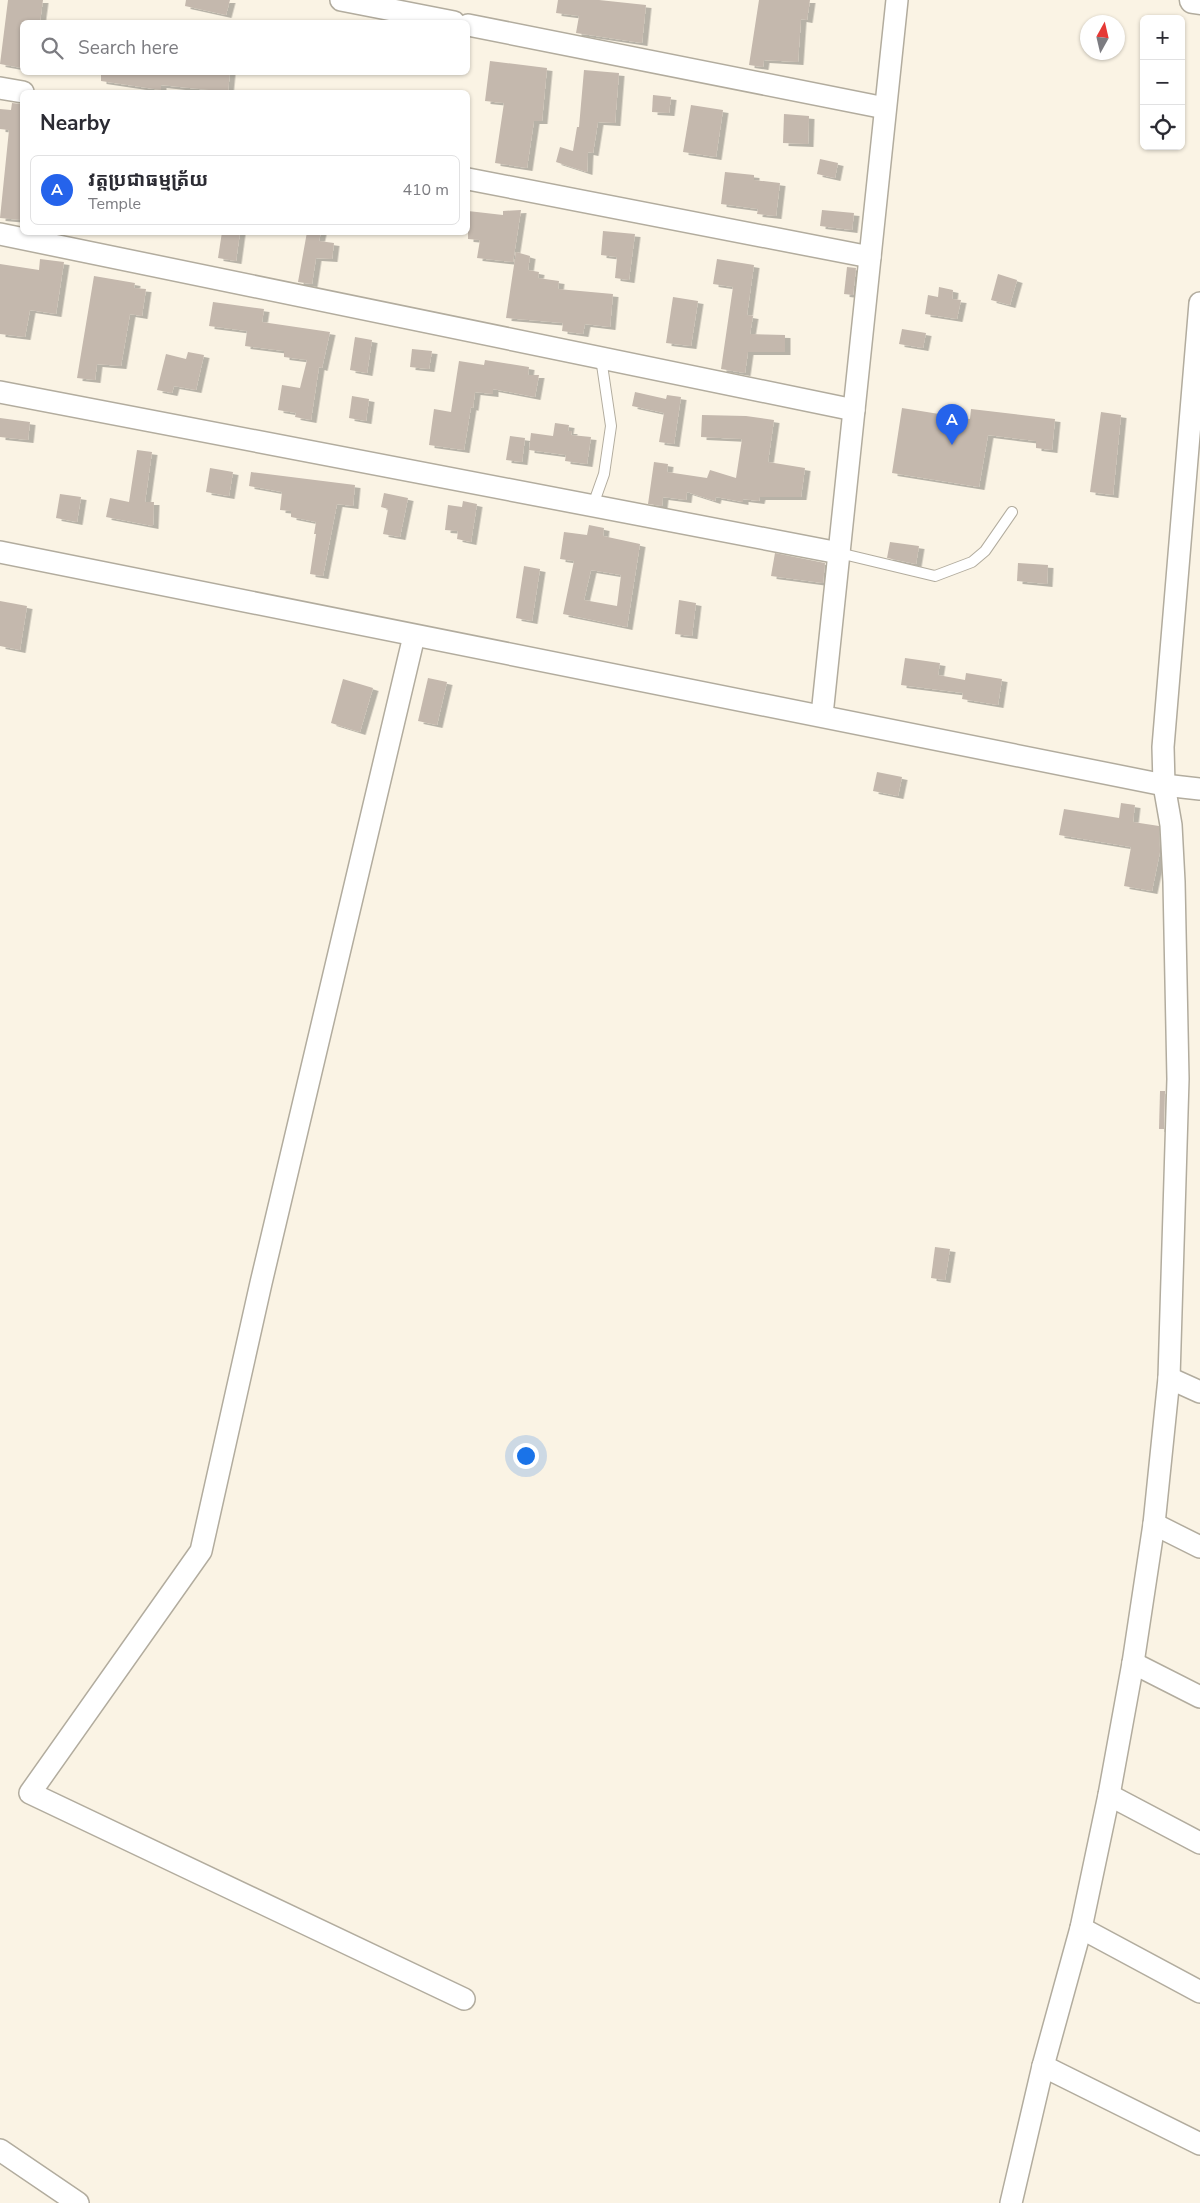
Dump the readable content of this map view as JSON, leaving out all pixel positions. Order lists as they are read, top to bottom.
{
  "north": "top",
  "page": {
    "map_buttons": ["+", "−"],
    "search": "Search here",
    "heading": "Nearby",
    "list": [
      {
        "mark": "A",
        "name": "វត្តប្រជាធម្មត្រ័យ",
        "note": "Temple",
        "value": "410 m"
      }
    ],
    "pins": "A"
  }
}
